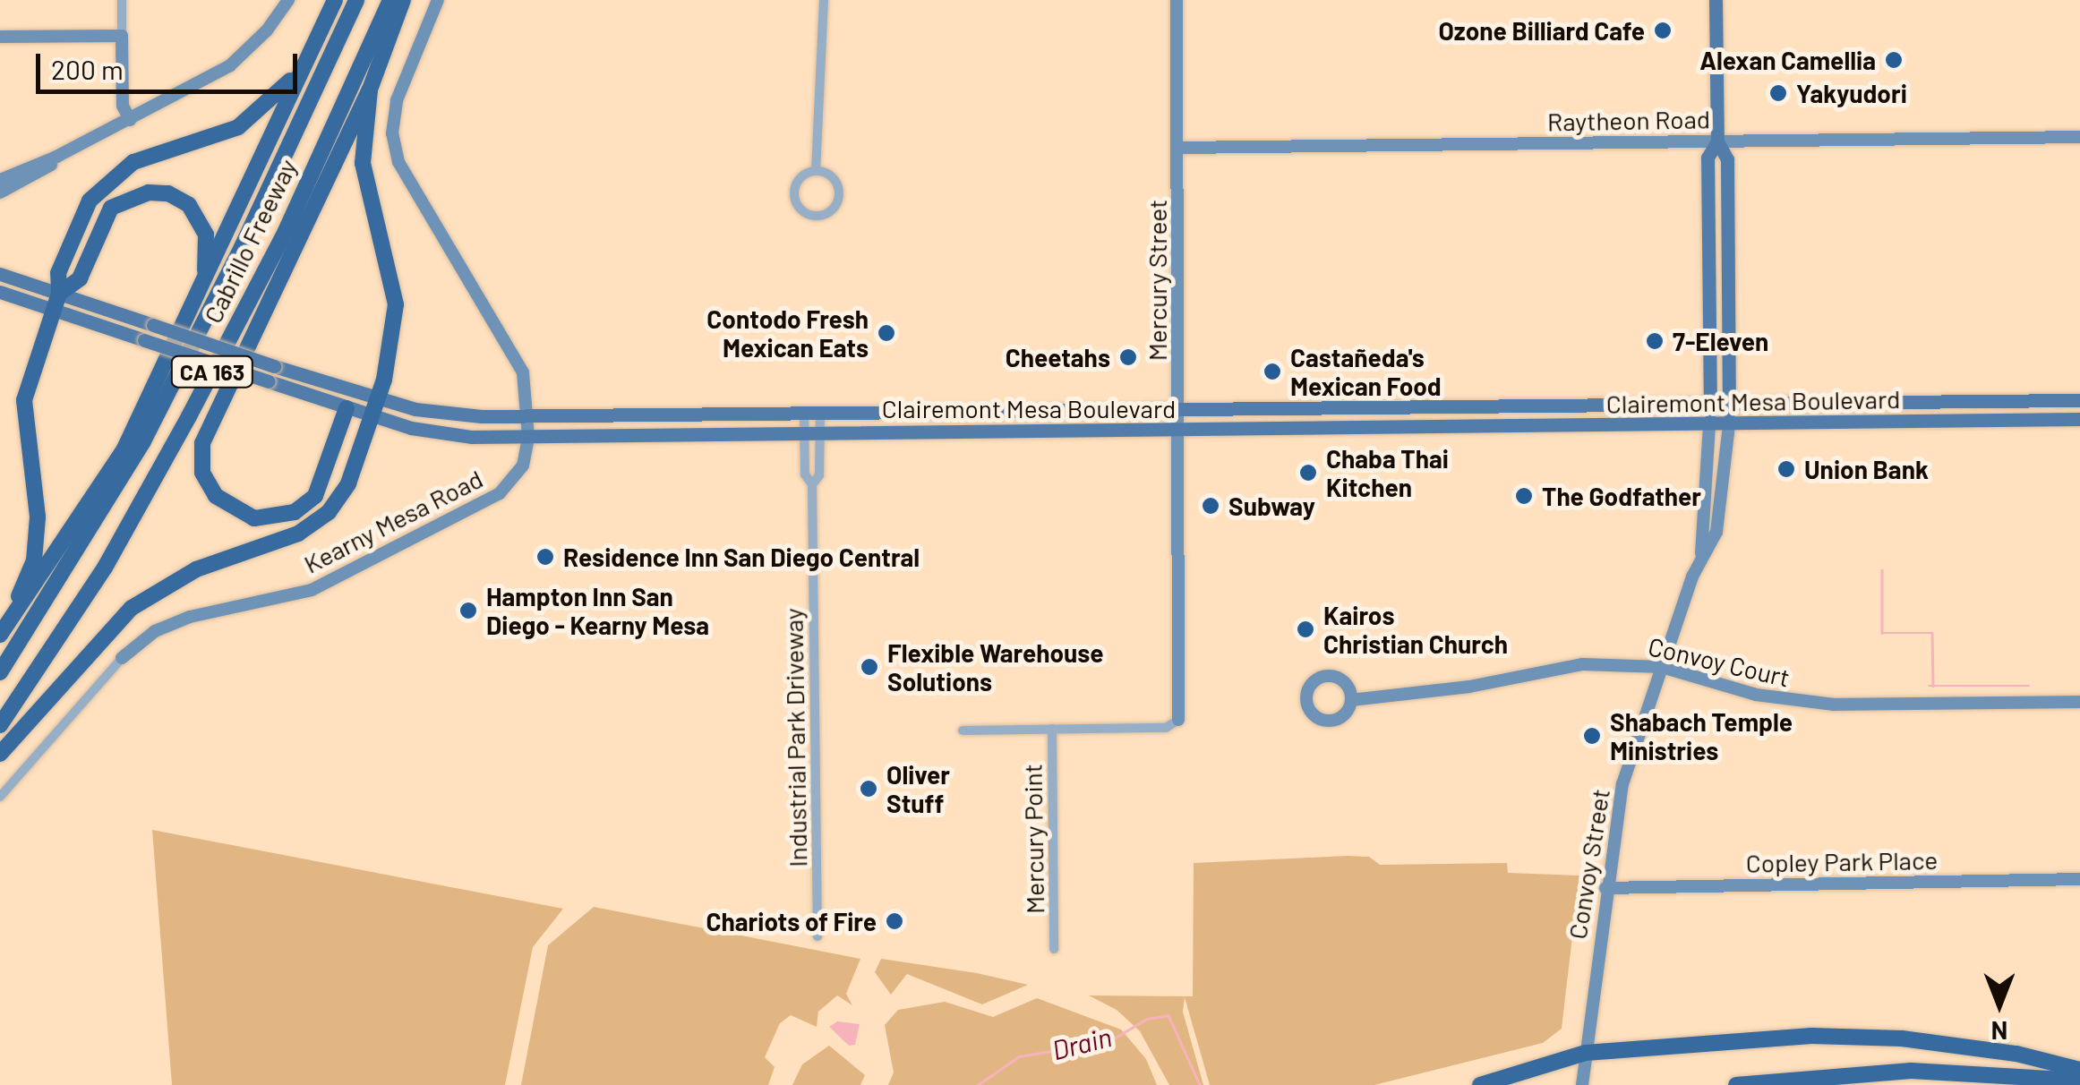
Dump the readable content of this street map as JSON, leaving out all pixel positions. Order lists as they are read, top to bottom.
{
  "streets": {
    "highway": ["Cabrillo Freeway", "CA 163"],
    "main road": ["Clairemont Mesa Boulevard", "Convoy Street"],
    "street": [
      "Raytheon Road",
      "Mercury Street",
      "Kearny Mesa Road",
      "Convoy Court",
      "Industrial Park Driveway",
      "Mercury Point",
      "Copley Park Place"
    ]
  },
  "crossings": [
    ["Raytheon Road", "Mercury Street"],
    ["Raytheon Road", "Convoy Street"],
    ["Mercury Street", "Clairemont Mesa Boulevard"],
    ["Clairemont Mesa Boulevard", "Kearny Mesa Road"],
    ["Clairemont Mesa Boulevard", "Industrial Park Driveway"],
    ["Clairemont Mesa Boulevard", "Convoy Street"],
    ["Convoy Court", "Convoy Street"],
    ["Copley Park Place", "Convoy Street"]
  ],
  "water": ["Drain"],
  "places": [
    "Ozone Billiard Cafe",
    "Alexan Camellia",
    "Yakyudori",
    "Contodo Fresh Mexican Eats",
    "7-Eleven",
    "Cheetahs",
    "Castañeda's Mexican Food",
    "Union Bank",
    "Chaba Thai Kitchen",
    "The Godfather",
    "Subway",
    "Residence Inn San Diego Central",
    "Hampton Inn San Diego - Kearny Mesa",
    "Kairos Christian Church",
    "Flexible Warehouse Solutions",
    "Shabach Temple Ministries",
    "Oliver Stuff",
    "Chariots of Fire"
  ],
  "scale_bar": "200 m",
  "north": "bottom"
}
